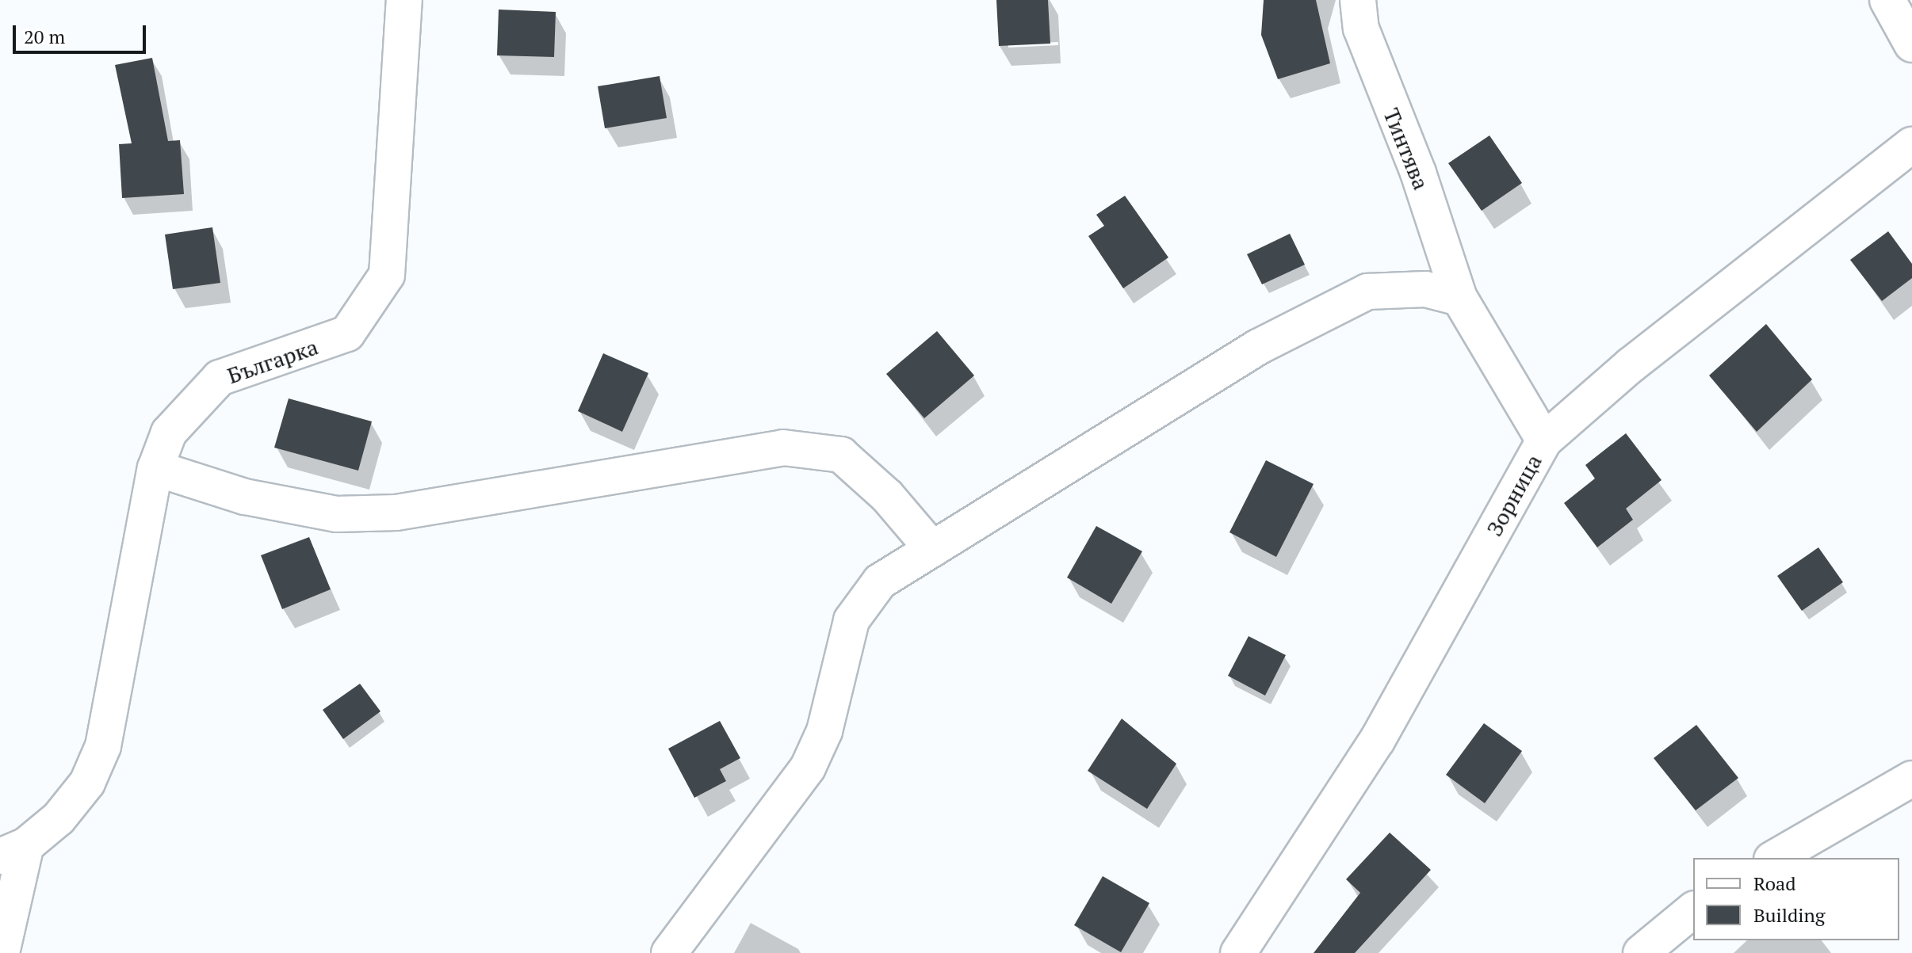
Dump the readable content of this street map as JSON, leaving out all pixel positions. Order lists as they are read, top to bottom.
{
  "streets": {
    "street": ["Тинтява", "Българка", "Зорница"]
  },
  "crossings": [
    ["Тинтява", "Зорница"]
  ],
  "legend": ["Road", "Building"],
  "scale_bar": "20 m"
}
